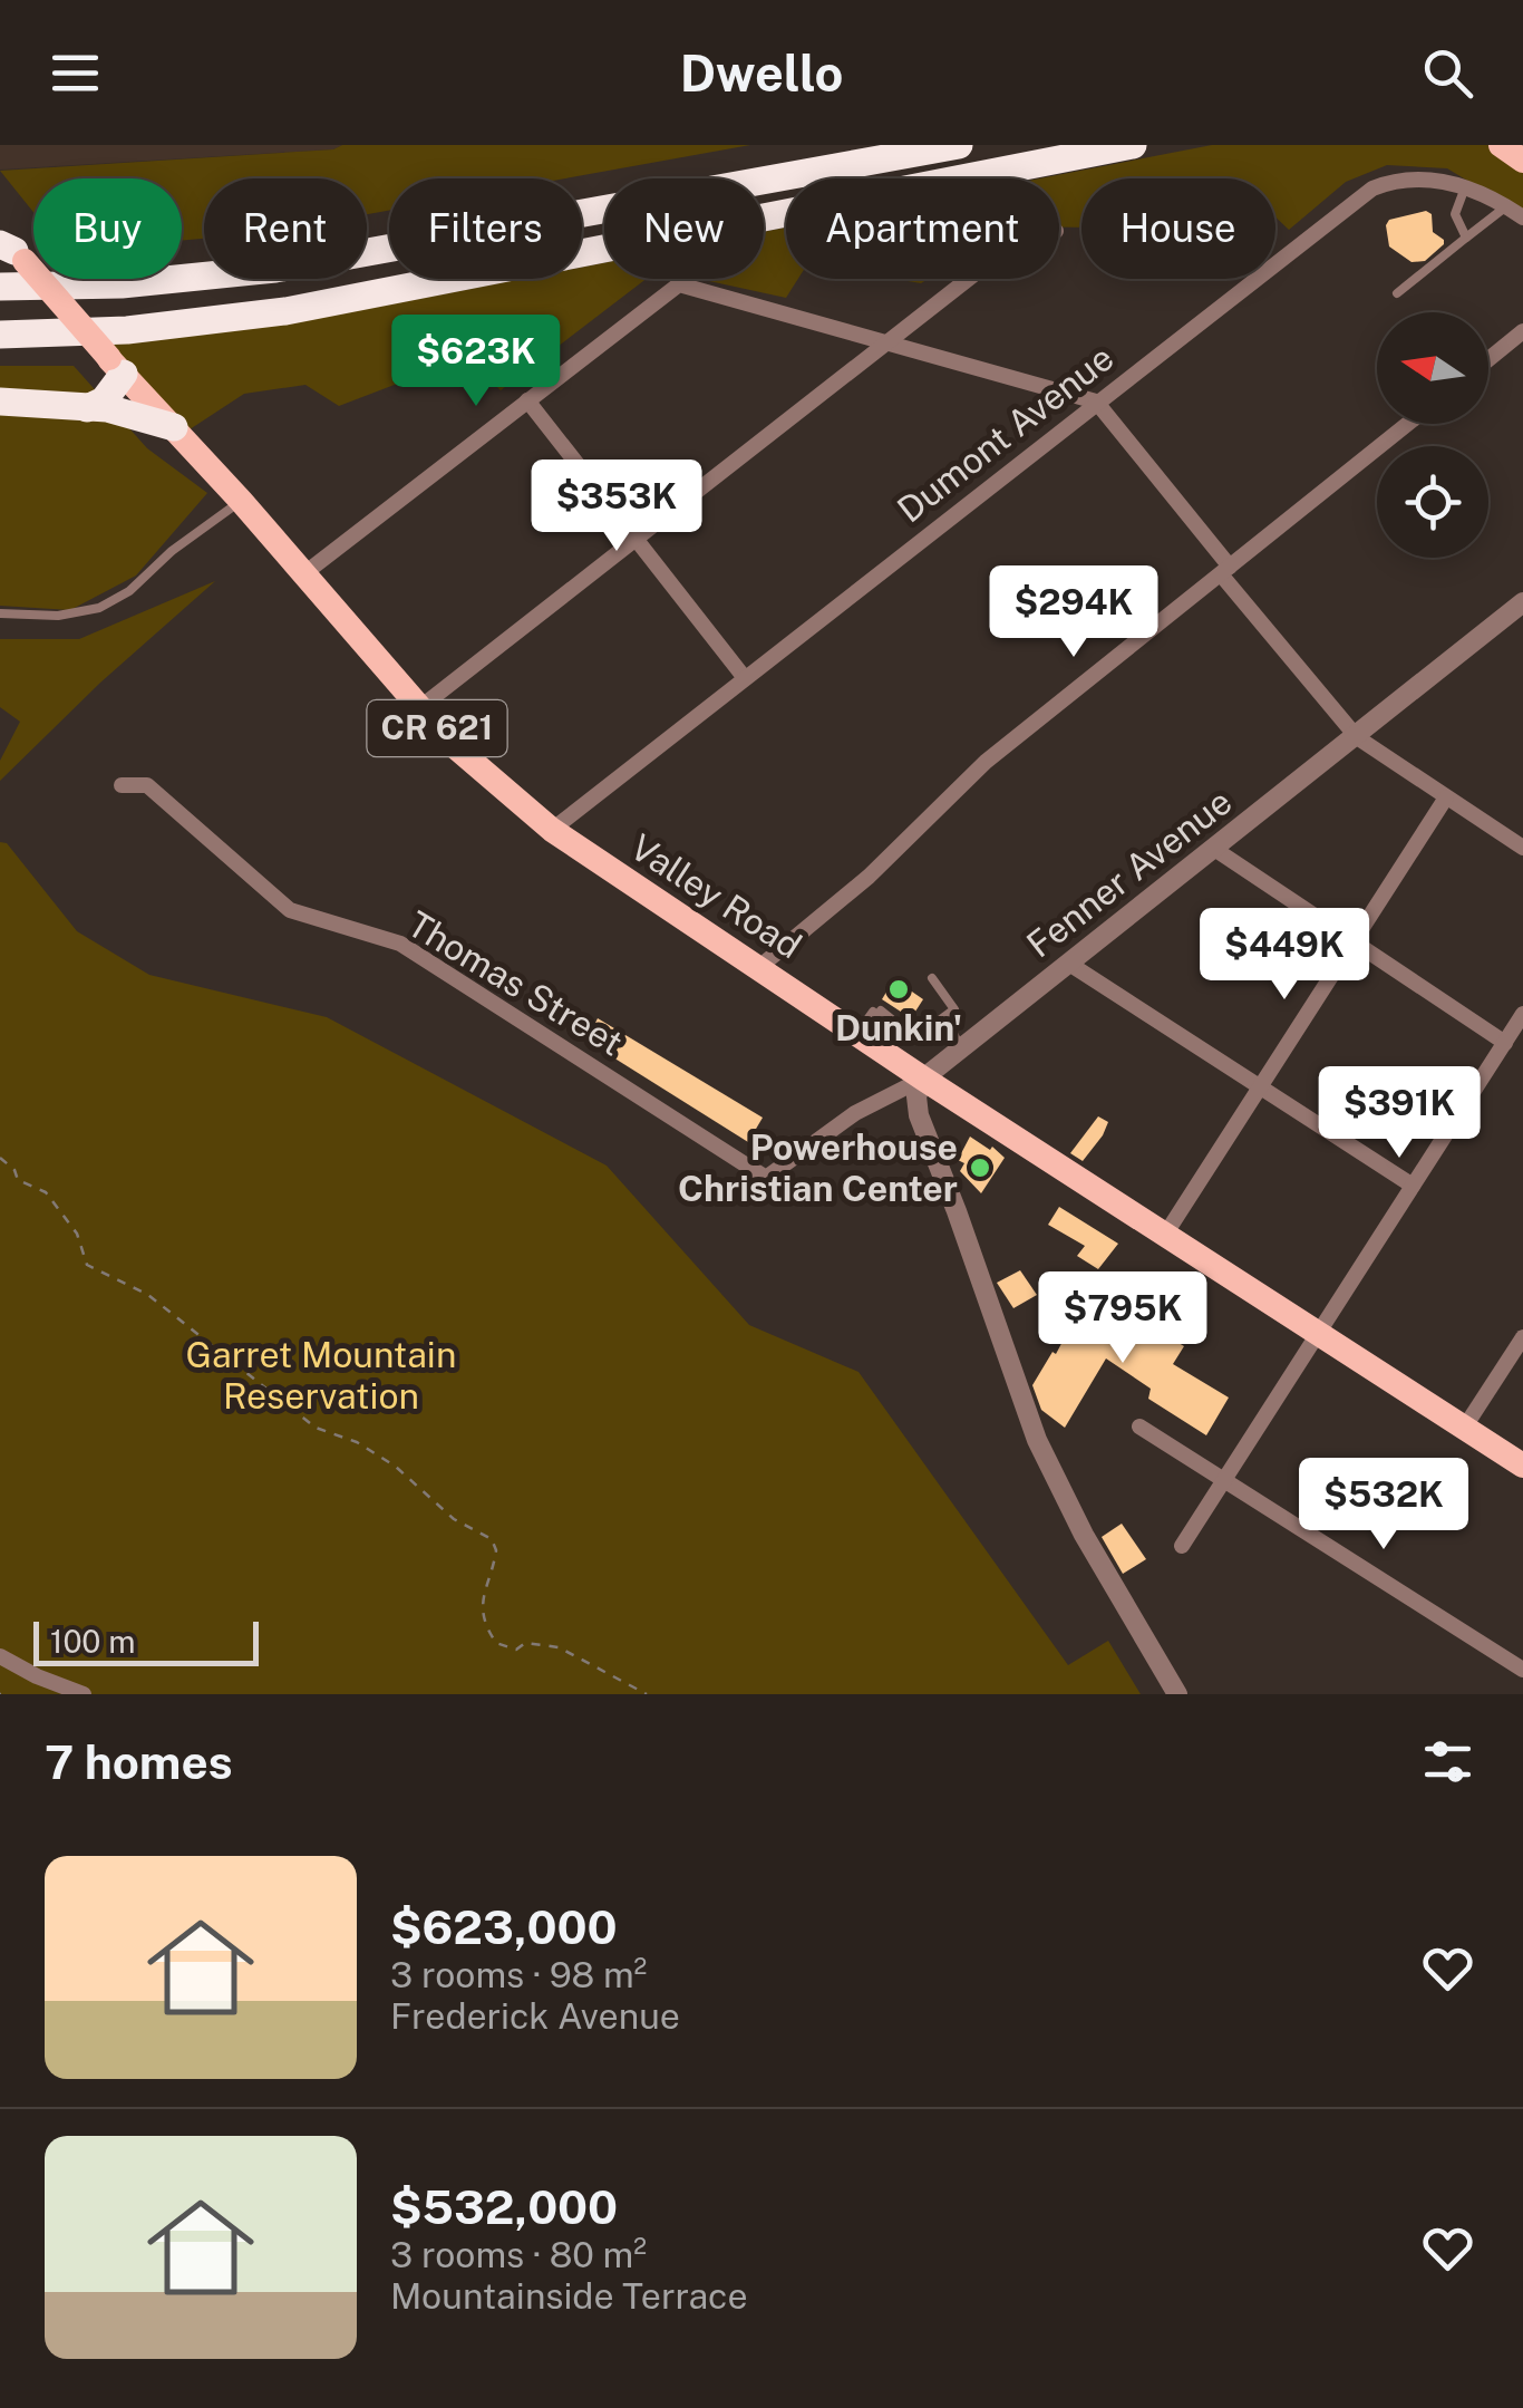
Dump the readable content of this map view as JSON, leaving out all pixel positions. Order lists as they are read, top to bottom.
{
  "streets": {
    "main road": ["CR 621", "Valley Road"],
    "street": ["Dumont Avenue", "Fenner Avenue", "Thomas Street"]
  },
  "crossings": [
    ["Dumont Avenue", "Valley Road"],
    ["Fenner Avenue", "Valley Road"],
    ["Fenner Avenue", "Thomas Street"]
  ],
  "parks": ["Garret Mountain Reservation"],
  "places": ["Dunkin'", "Powerhouse Christian Center"],
  "scale_bar": "100 m",
  "north": "left",
  "page": {
    "header": "Dwello",
    "chip": [
      "Buy",
      "Rent",
      "Filters",
      "New",
      "Apartment",
      "House"
    ],
    "price": [
      "$623K",
      "$353K",
      "$294K",
      "$449K",
      "$391K",
      "$795K",
      "$532K"
    ],
    "scale": "100 m",
    "heading": "7 homes",
    "list": [
      {
        "name": "$623,000",
        "note": "3 rooms · 98 m² · Frederick Avenue"
      },
      {
        "name": "$532,000",
        "note": "3 rooms · 80 m² · Mountainside Terrace"
      }
    ]
  }
}
